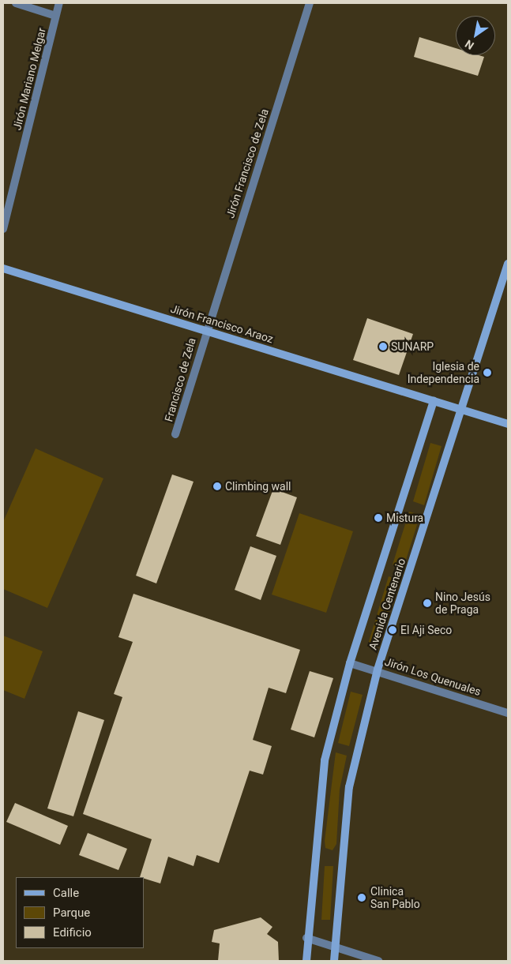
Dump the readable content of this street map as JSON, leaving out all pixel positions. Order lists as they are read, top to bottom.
{
  "streets": {
    "main road": ["Jirón Francisco Araoz", "Avenida Centenario"],
    "street": [
      "Jirón Mariano Melgar",
      "Jirón Francisco de Zela",
      "Francisco de Zela",
      "Jirón Los Quenuales"
    ]
  },
  "crossings": [
    ["Jirón Francisco de Zela", "Jirón Francisco Araoz"],
    ["Jirón Francisco de Zela", "Francisco de Zela"],
    ["Jirón Francisco Araoz", "Francisco de Zela"],
    ["Jirón Francisco Araoz", "Avenida Centenario"],
    ["Avenida Centenario", "Jirón Los Quenuales"]
  ],
  "places": [
    "SUNARP",
    "Iglesia de Independencia",
    "Climbing wall",
    "Mistura",
    "Nino Jesús de Praga",
    "El Aji Seco",
    "Clinica San Pablo"
  ],
  "legend": ["Calle", "Parque", "Edificio"],
  "north": "bottom left"
}
